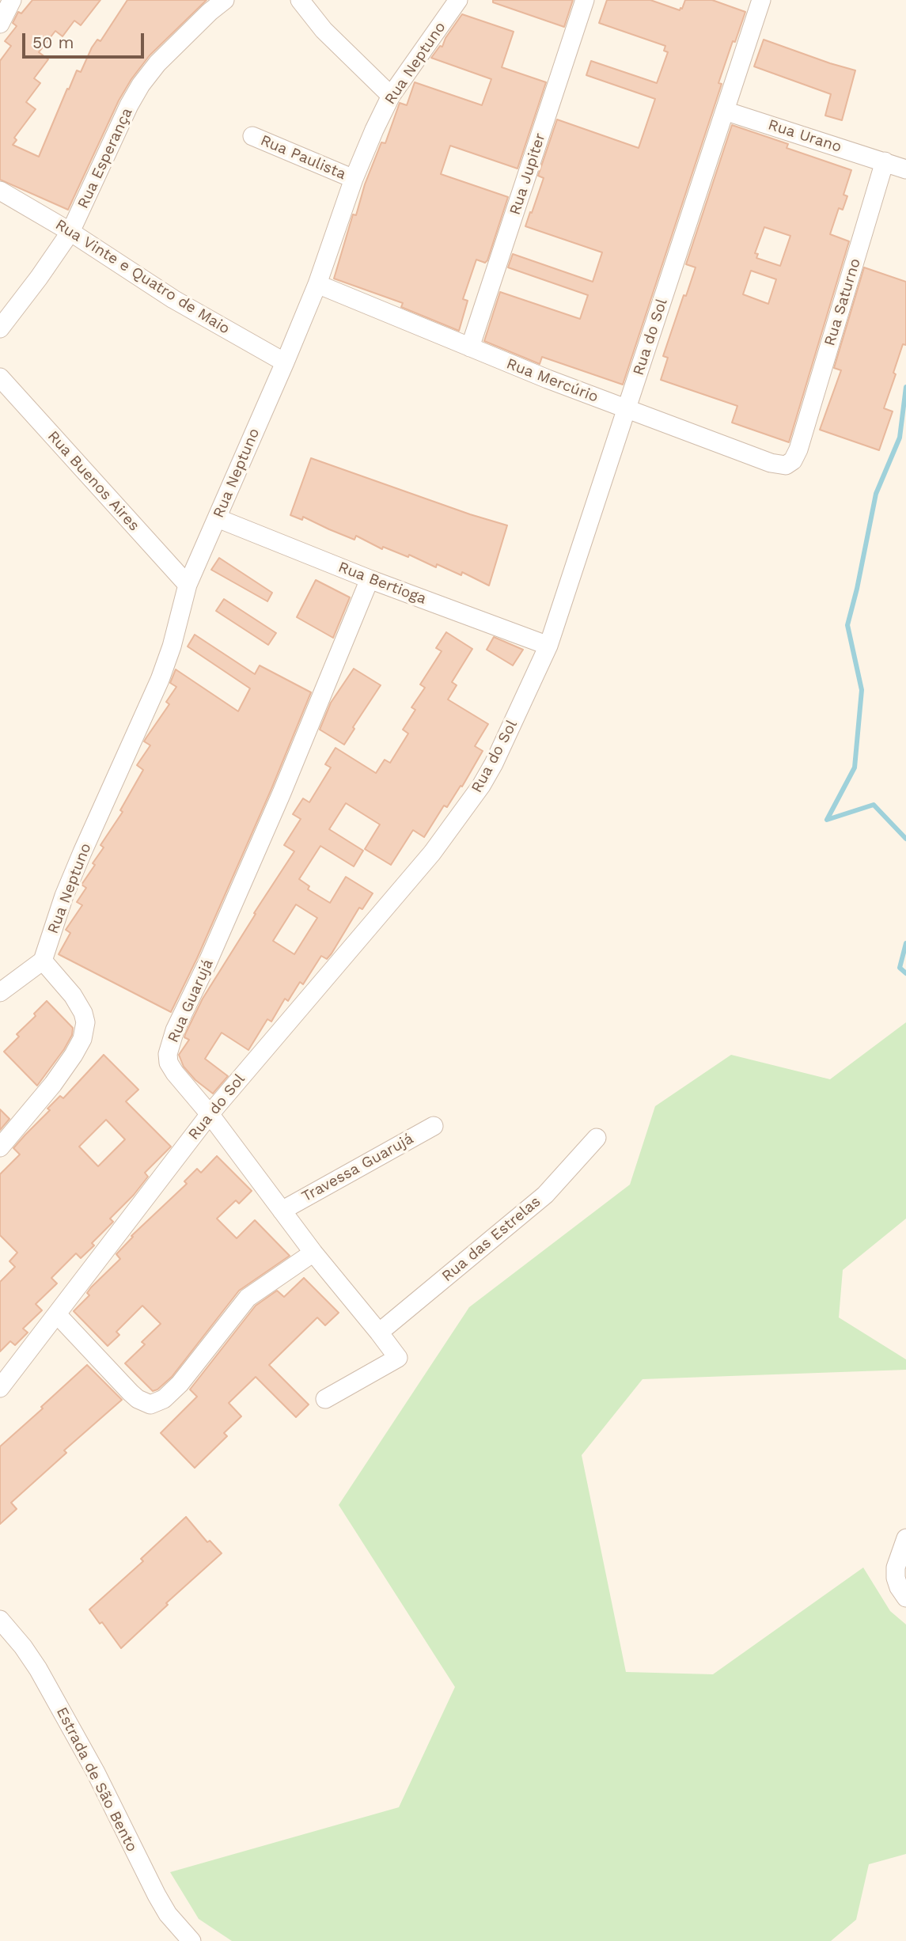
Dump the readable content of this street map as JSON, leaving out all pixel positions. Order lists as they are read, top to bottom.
{
  "streets": {
    "street": [
      "Rua Neptuno",
      "Rua Urano",
      "Rua Paulista",
      "Rua Esperança",
      "Rua Jupiter",
      "Rua Vinte e Quatro de Maio",
      "Rua Saturno",
      "Rua do Sol",
      "Rua Mercúrio",
      "Rua Buenos Aires",
      "Rua Bertioga",
      "Rua Guarujá",
      "Travessa Guarujá",
      "Rua das Estrelas",
      "Estrada de São Bento"
    ]
  },
  "crossings": [
    ["Rua Neptuno", "Rua Paulista"],
    ["Rua Neptuno", "Rua Vinte e Quatro de Maio"],
    ["Rua Neptuno", "Rua Mercúrio"],
    ["Rua Neptuno", "Rua Buenos Aires"],
    ["Rua Neptuno", "Rua Bertioga"],
    ["Rua Urano", "Rua Saturno"],
    ["Rua Urano", "Rua do Sol"],
    ["Rua Esperança", "Rua Vinte e Quatro de Maio"],
    ["Rua Jupiter", "Rua Mercúrio"],
    ["Rua Saturno", "Rua Mercúrio"],
    ["Rua do Sol", "Rua Mercúrio"],
    ["Rua do Sol", "Rua Bertioga"],
    ["Rua do Sol", "Rua Guarujá"],
    ["Rua Bertioga", "Rua Guarujá"],
    ["Rua Guarujá", "Travessa Guarujá"],
    ["Rua Guarujá", "Rua das Estrelas"]
  ],
  "scale_bar": "50 m"
}
